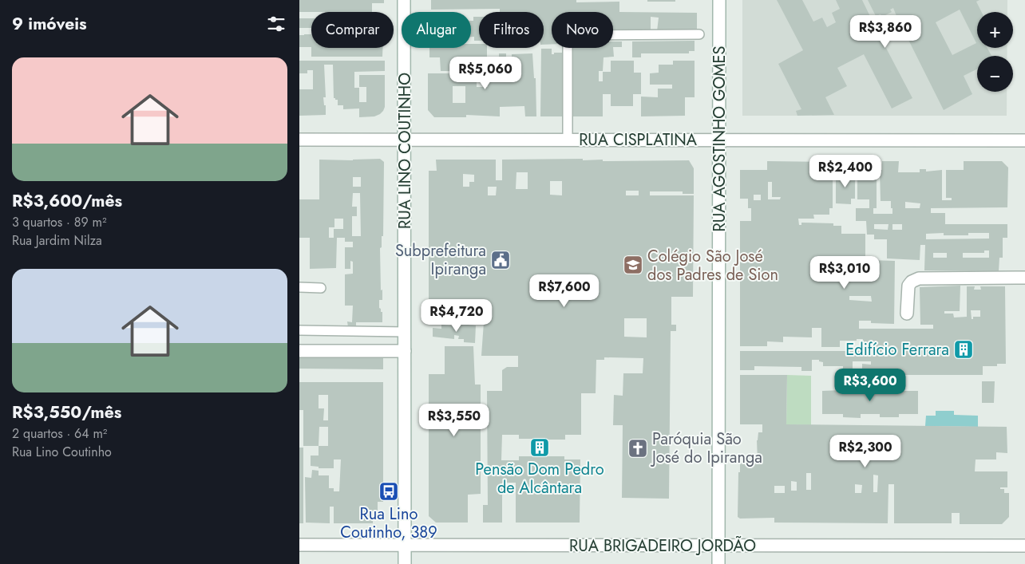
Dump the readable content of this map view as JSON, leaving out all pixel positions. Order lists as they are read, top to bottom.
{
  "streets": {
    "street": [
      "RUA AGOSTINHO GOMES",
      "RUA CISPLATINA",
      "RUA LINO COUTINHO",
      "RUA BRIGADEIRO JORDÃO"
    ]
  },
  "crossings": [
    ["RUA AGOSTINHO GOMES", "RUA CISPLATINA"],
    ["RUA AGOSTINHO GOMES", "RUA BRIGADEIRO JORDÃO"],
    ["RUA CISPLATINA", "RUA LINO COUTINHO"],
    ["RUA LINO COUTINHO", "RUA BRIGADEIRO JORDÃO"]
  ],
  "places": {
    "public building": ["Subprefeitura Ipiranga"],
    "school or university": ["Colégio São José dos Padres de Sion"],
    "building": ["Edifício Ferrara", "Pensão Dom Pedro de Alcântara"],
    "church": ["Paróquia São José do Ipiranga"],
    "bus stop": ["Rua Lino Coutinho, 389"]
  },
  "page": {
    "heading": "9 imóveis",
    "map_buttons": ["+", "−"],
    "chip": [
      "Comprar",
      "Alugar",
      "Filtros",
      "Novo"
    ],
    "price": [
      "R$3,860",
      "R$5,060",
      "R$2,400",
      "R$3,010",
      "R$7,600",
      "R$4,720",
      "R$3,600",
      "R$3,550",
      "R$2,300"
    ],
    "list": [
      {
        "name": "R$3,600/mês",
        "note": "3 quartos · 89 m² · Rua Jardim Nilza"
      },
      {
        "name": "R$3,550/mês",
        "note": "2 quartos · 64 m² · Rua Lino Coutinho"
      }
    ]
  }
}
